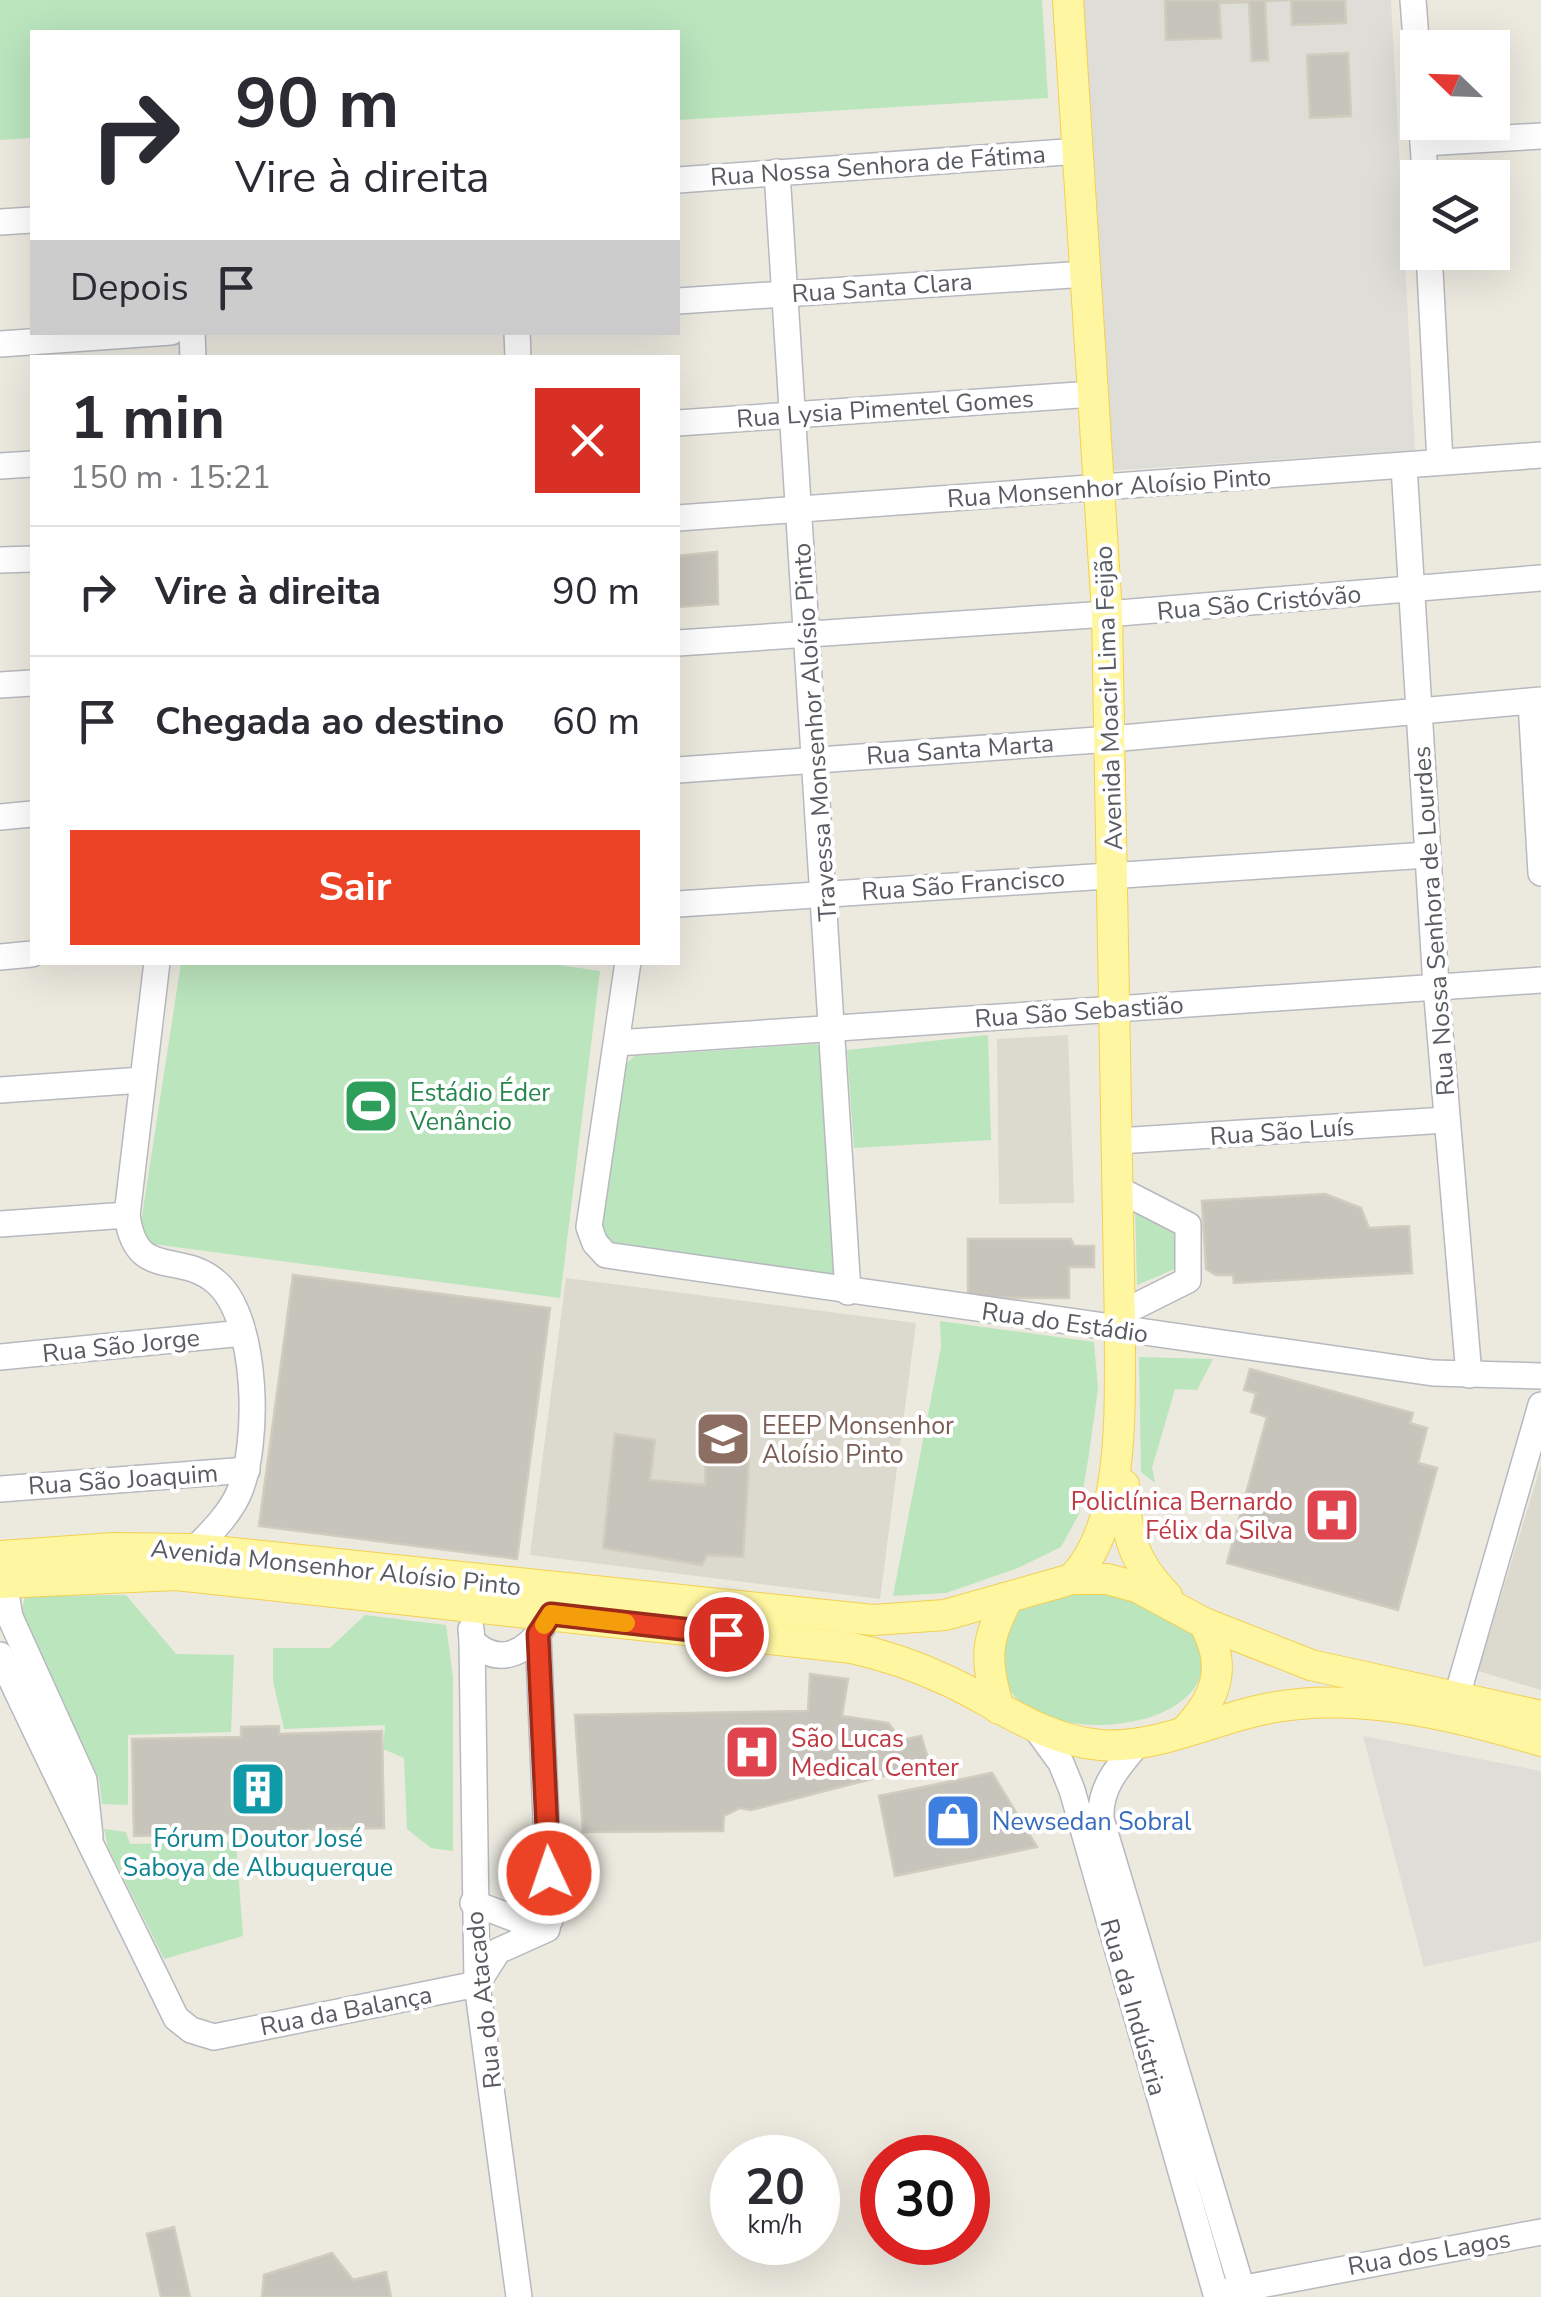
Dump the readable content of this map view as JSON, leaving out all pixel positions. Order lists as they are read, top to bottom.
{
  "streets": {
    "main road": ["Avenida Moacir Lima Feijão", "Avenida Monsenhor Aloísio Pinto"],
    "street": [
      "Rua Nossa Senhora de Fátima",
      "Rua Santa Clara",
      "Rua Lysia Pimentel Gomes",
      "Rua Monsenhor Aloísio Pinto",
      "Rua São Cristóvão",
      "Travessa Monsenhor Aloísio Pinto",
      "Rua Santa Marta",
      "Rua São Francisco",
      "Rua Nossa Senhora de Lourdes",
      "Rua São Sebastião",
      "Rua São Luís",
      "Rua do Estádio",
      "Rua São Jorge",
      "Rua São Joaquim",
      "Rua do Atacado",
      "Rua da Indústria",
      "Rua da Balança",
      "Rua dos Lagos"
    ]
  },
  "crossings": [
    ["Rua Nossa Senhora de Fátima", "Avenida Moacir Lima Feijão"],
    ["Rua Nossa Senhora de Fátima", "Travessa Monsenhor Aloísio Pinto"],
    ["Rua Santa Clara", "Avenida Moacir Lima Feijão"],
    ["Rua Santa Clara", "Travessa Monsenhor Aloísio Pinto"],
    ["Rua Lysia Pimentel Gomes", "Avenida Moacir Lima Feijão"],
    ["Rua Lysia Pimentel Gomes", "Travessa Monsenhor Aloísio Pinto"],
    ["Rua Monsenhor Aloísio Pinto", "Avenida Moacir Lima Feijão"],
    ["Rua Monsenhor Aloísio Pinto", "Travessa Monsenhor Aloísio Pinto"],
    ["Rua Monsenhor Aloísio Pinto", "Rua Nossa Senhora de Lourdes"],
    ["Rua São Cristóvão", "Avenida Moacir Lima Feijão"],
    ["Rua São Cristóvão", "Travessa Monsenhor Aloísio Pinto"],
    ["Rua São Cristóvão", "Rua Nossa Senhora de Lourdes"],
    ["Avenida Moacir Lima Feijão", "Rua Santa Marta"],
    ["Avenida Moacir Lima Feijão", "Rua São Francisco"],
    ["Avenida Moacir Lima Feijão", "Rua São Sebastião"],
    ["Avenida Moacir Lima Feijão", "Rua São Luís"],
    ["Avenida Moacir Lima Feijão", "Rua do Estádio"],
    ["Travessa Monsenhor Aloísio Pinto", "Rua Santa Marta"],
    ["Travessa Monsenhor Aloísio Pinto", "Rua São Francisco"],
    ["Travessa Monsenhor Aloísio Pinto", "Rua São Sebastião"],
    ["Travessa Monsenhor Aloísio Pinto", "Rua do Estádio"],
    ["Rua Santa Marta", "Rua Nossa Senhora de Lourdes"],
    ["Rua São Francisco", "Rua Nossa Senhora de Lourdes"],
    ["Rua Nossa Senhora de Lourdes", "Rua São Sebastião"],
    ["Rua Nossa Senhora de Lourdes", "Rua São Luís"],
    ["Rua Nossa Senhora de Lourdes", "Rua do Estádio"],
    ["Rua São Sebastião", "Rua do Estádio"],
    ["Avenida Monsenhor Aloísio Pinto", "Rua do Atacado"],
    ["Avenida Monsenhor Aloísio Pinto", "Rua da Indústria"],
    ["Rua do Atacado", "Rua da Balança"],
    ["Rua da Indústria", "Rua dos Lagos"]
  ],
  "places": {
    "sports": ["Estádio Éder Venâncio"],
    "school or university": ["EEEP Monsenhor Aloísio Pinto"],
    "hospital": ["Policlínica Bernardo Félix da Silva", "São Lucas Medical Center"],
    "building": ["Fórum Doutor José Saboya de Albuquerque"],
    "shop": ["Newsedan Sobral"]
  },
  "north": "top left",
  "page": {
    "turn": ["90 m", "Vire à direita"],
    "then": "Depois",
    "heading": ["1 min", "150 m · 15:21"],
    "list": [
      {
        "name": "Vire à direita",
        "value": "90 m"
      },
      {
        "name": "Chegada ao destino",
        "value": "60 m"
      }
    ],
    "buttons": "Sair",
    "speed": "20 km/h",
    "limit": "30"
  }
}
